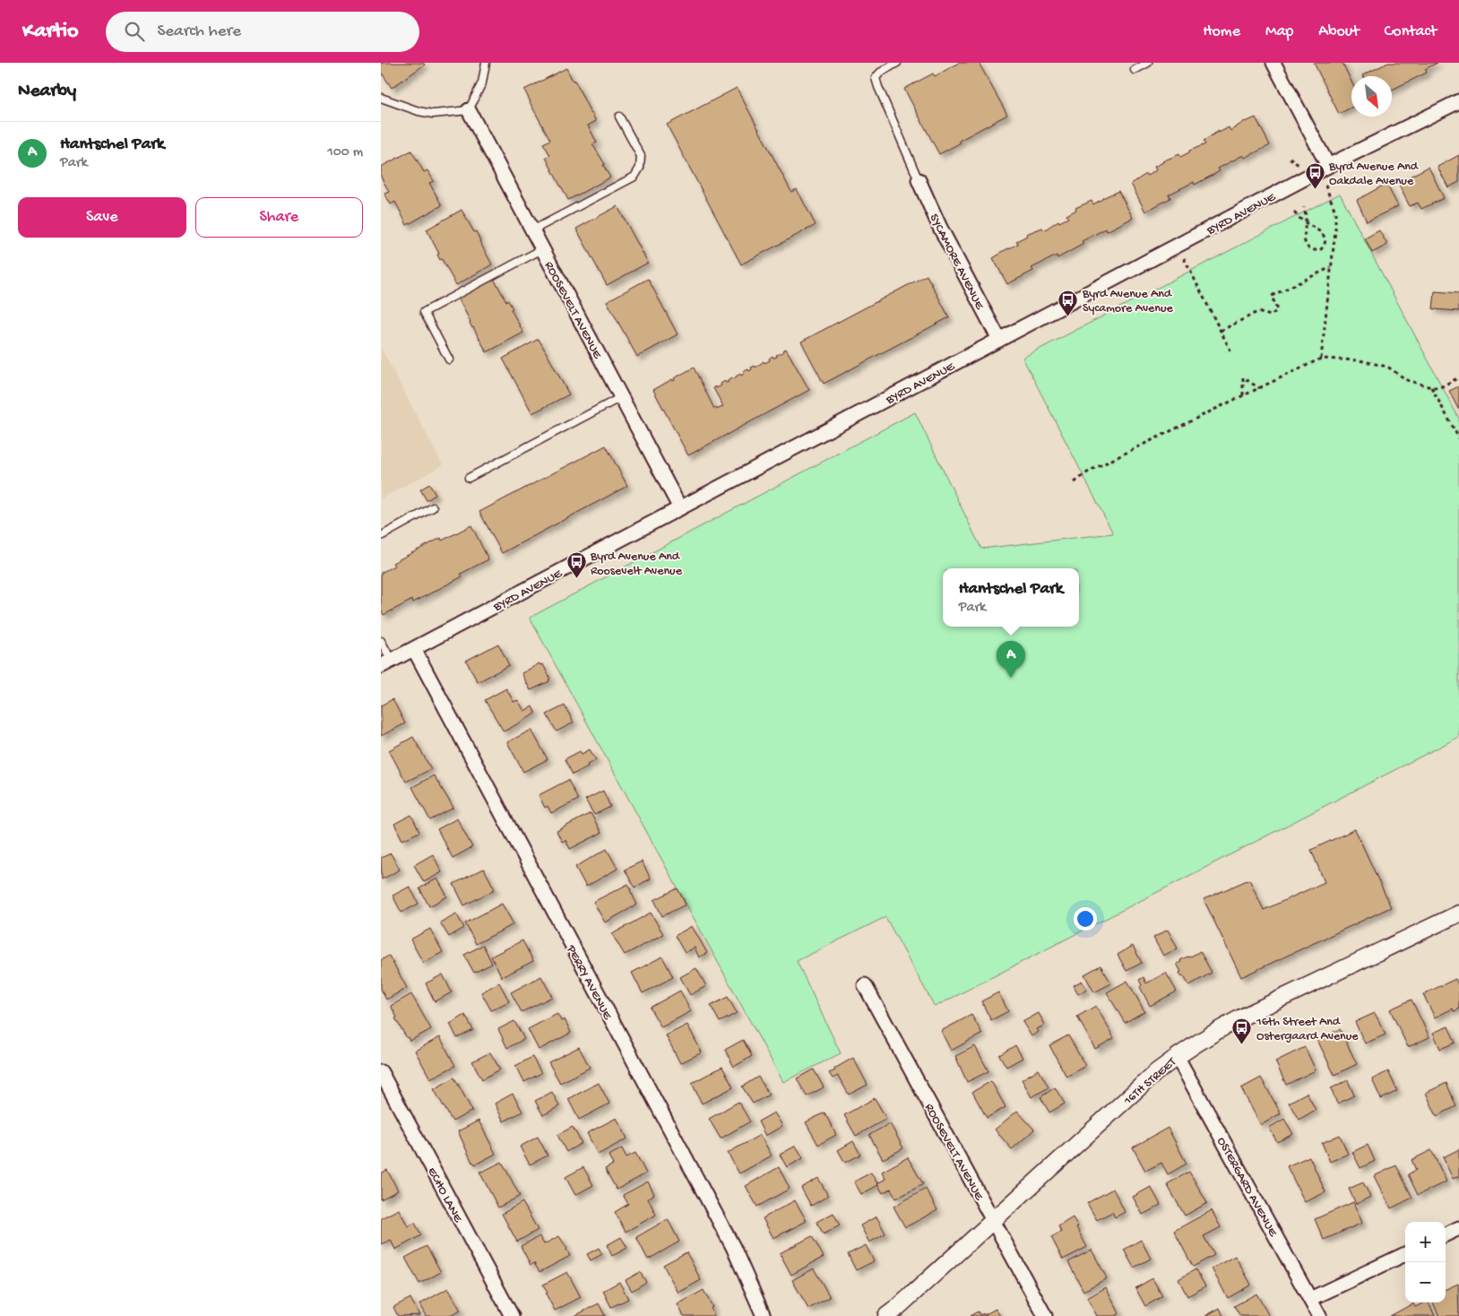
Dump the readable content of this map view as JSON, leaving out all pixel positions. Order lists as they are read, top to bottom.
{
  "streets": {
    "street": [
      "BYRD AVENUE",
      "SYCAMORE AVENUE",
      "ROOSEVELT AVENUE",
      "PERRY AVENUE",
      "16TH STREET",
      "OSTERGARD AVENUE",
      "ECHO LANE"
    ]
  },
  "crossings": [
    ["BYRD AVENUE", "SYCAMORE AVENUE"],
    ["BYRD AVENUE", "ROOSEVELT AVENUE"],
    ["BYRD AVENUE", "PERRY AVENUE"],
    ["ROOSEVELT AVENUE", "16TH STREET"],
    ["16TH STREET", "OSTERGARD AVENUE"]
  ],
  "places": {
    "bus stop": [
      "Byrd Avenue And Oakdale Avenue",
      "Byrd Avenue And Sycamore Avenue",
      "Byrd Avenue And Roosevelt Avenue",
      "16th Street And Ostergaard Avenue"
    ]
  },
  "north": "bottom right",
  "page": {
    "header": "Kartio",
    "search": "Search here",
    "nav": [
      "Home",
      "Map",
      "About",
      "Contact"
    ],
    "heading": "Nearby",
    "list": [
      {
        "mark": "A",
        "name": "Hantschel Park",
        "note": "Park",
        "value": "100 m"
      }
    ],
    "buttons": ["Save", "Share"],
    "popup": ["Hantschel Park", "Park"],
    "pins": "A",
    "map_buttons": ["+", "−"]
  }
}
